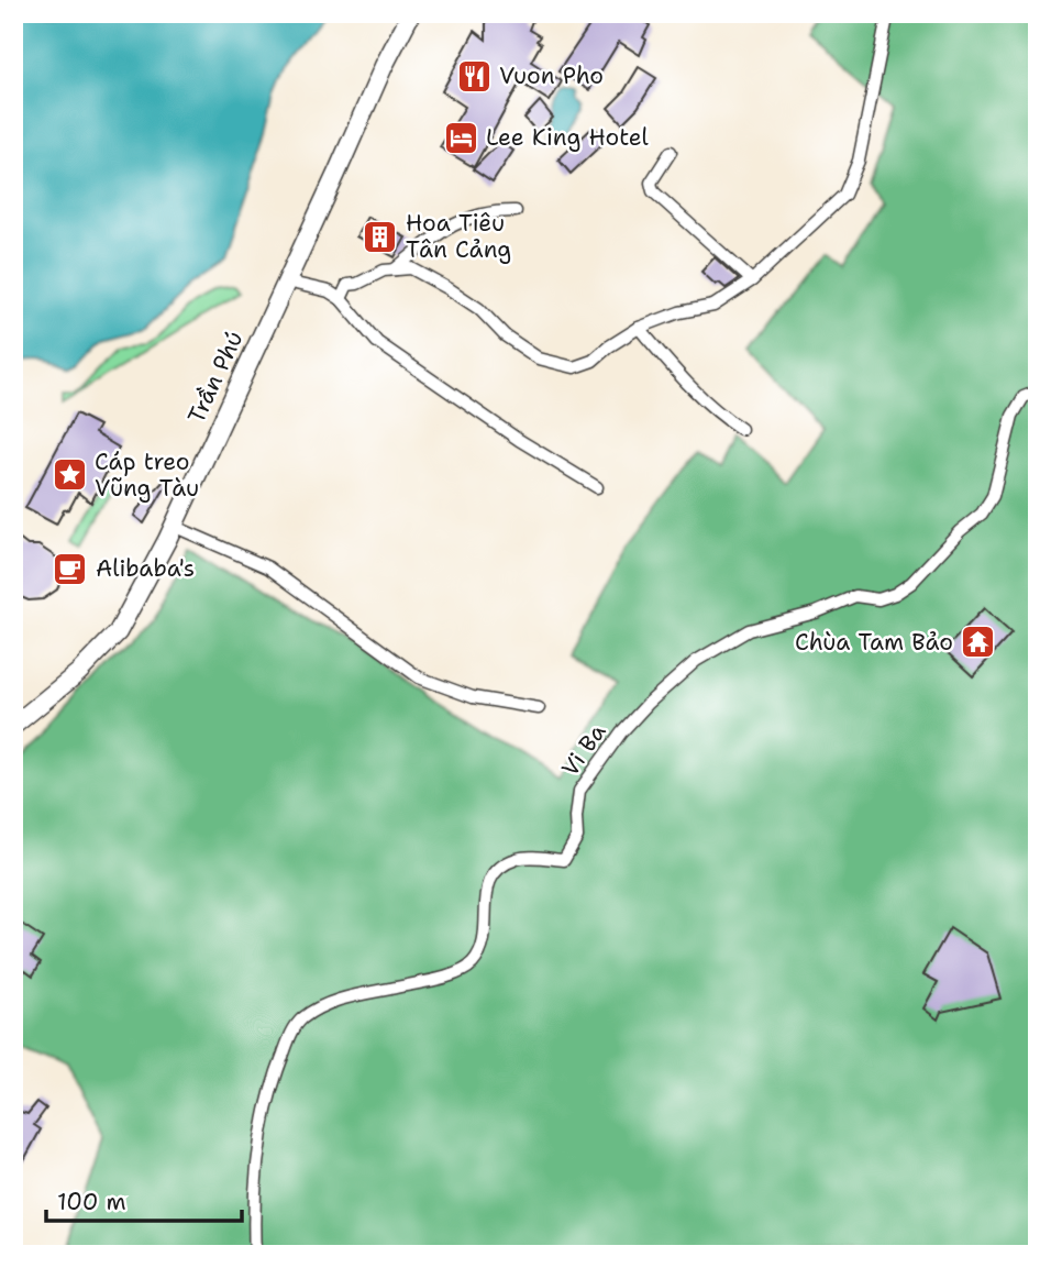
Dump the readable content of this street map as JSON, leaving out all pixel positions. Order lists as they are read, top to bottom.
{
  "streets": {
    "main road": ["Trần Phú"],
    "street": ["Vi Ba"]
  },
  "places": {
    "restaurant": ["Vuon Pho"],
    "hotel": ["Lee King Hotel"],
    "building": ["Hoa Tiêu Tân Cảng"],
    "place": ["Cáp treo Vũng Tàu"],
    "cafe": ["Alibaba's"],
    "temple": ["Chùa Tam Bảo"]
  },
  "scale_bar": "100 m"
}
